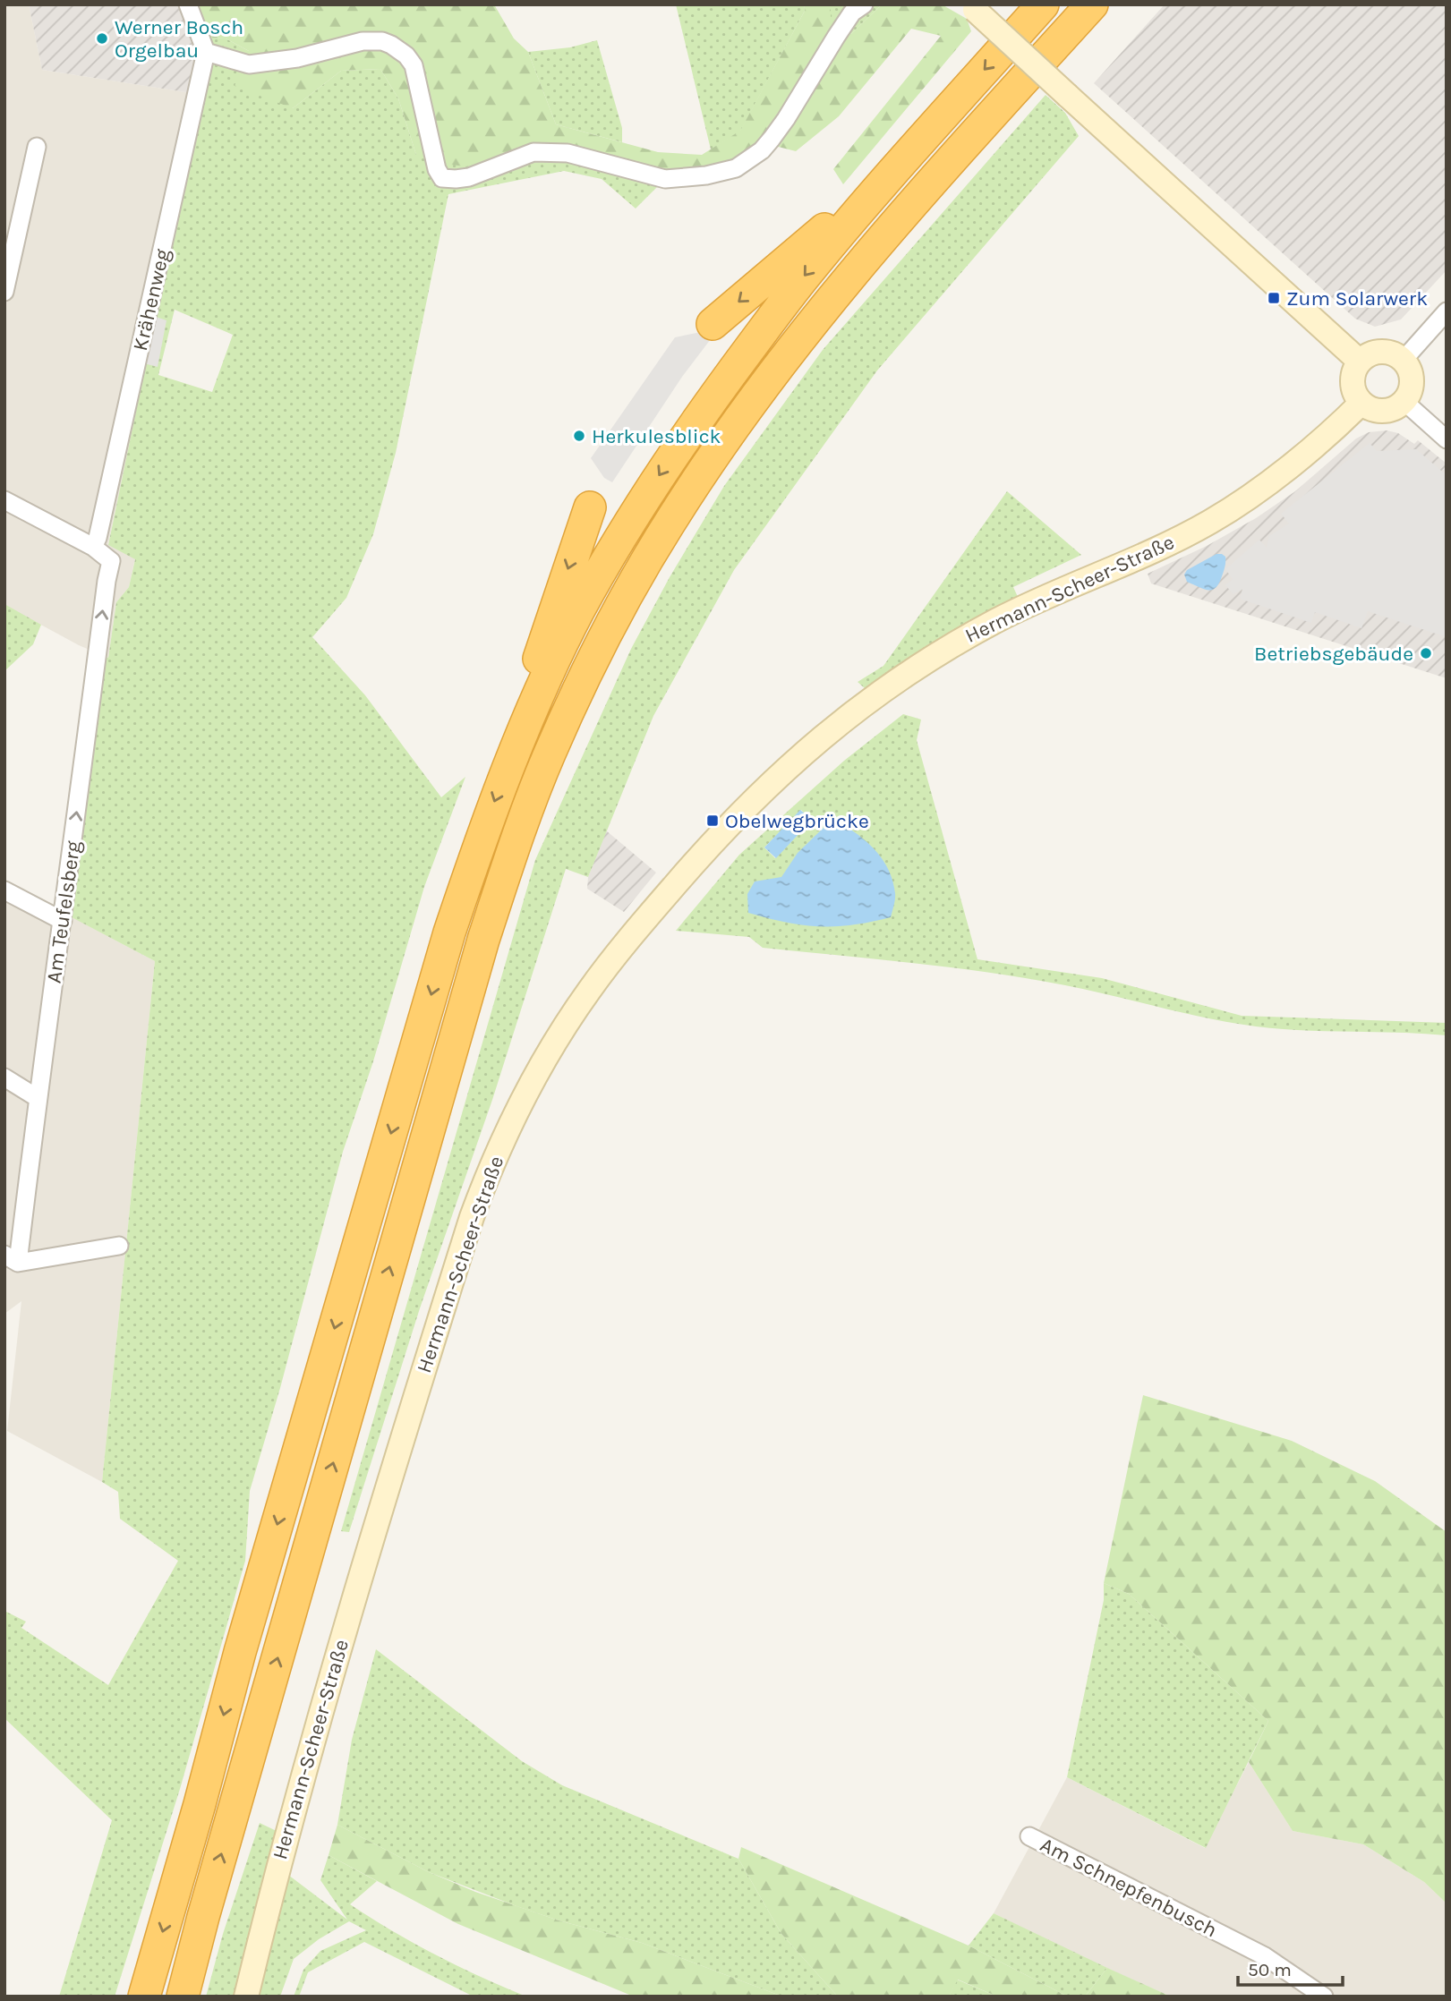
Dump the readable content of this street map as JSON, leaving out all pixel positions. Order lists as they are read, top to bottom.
{
  "streets": {
    "main road": ["Hermann-Scheer-Straße"],
    "street": ["Krähenweg", "Am Teufelsberg", "Am Schnepfenbusch"]
  },
  "crossings": [
    ["Krähenweg", "Am Teufelsberg"]
  ],
  "one_way": ["Am Teufelsberg"],
  "places": {
    "other": ["Werner Bosch Orgelbau", "Herkulesblick", "Betriebsgebäude"],
    "transit": ["Zum Solarwerk", "Obelwegbrücke"]
  },
  "scale_bar": "50 m"
}
